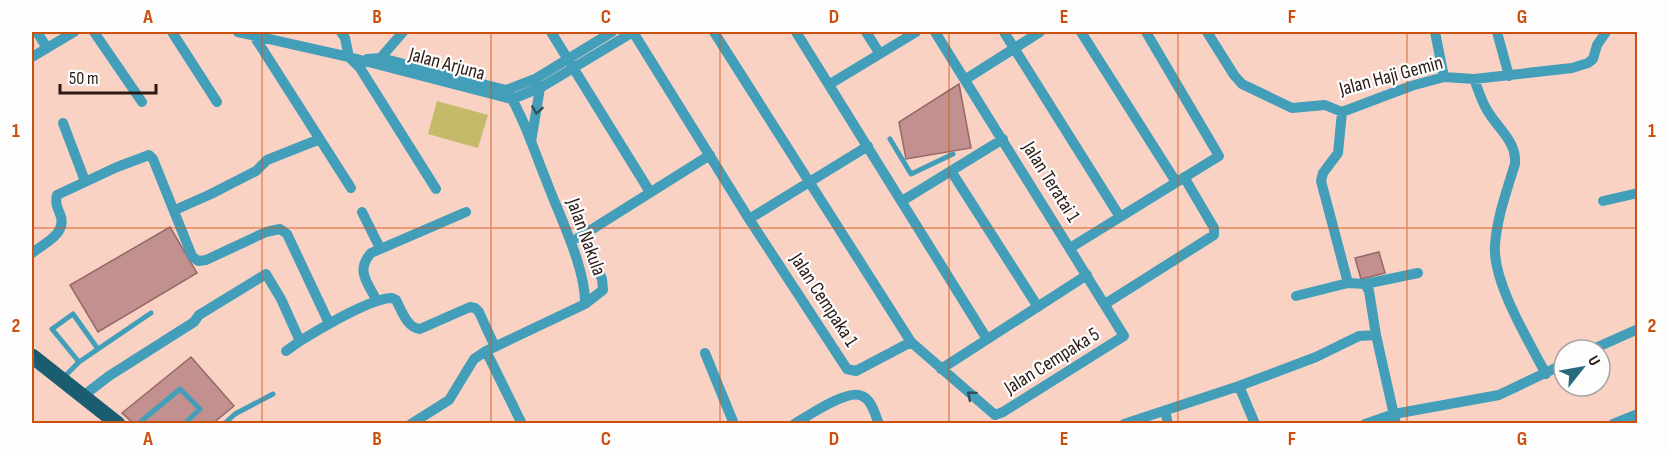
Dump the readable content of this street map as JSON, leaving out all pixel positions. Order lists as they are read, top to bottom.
{
  "streets": {
    "street": [
      "Jalan Arjuna",
      "Jalan Haji Gemin",
      "Jalan Teratai 1",
      "Jalan Nakula",
      "Jalan Cempaka 1",
      "Jalan Cempaka 5"
    ]
  },
  "crossings": [
    ["Jalan Arjuna", "Jalan Nakula"],
    ["Jalan Arjuna", "Jalan Cempaka 1"],
    ["Jalan Teratai 1", "Jalan Cempaka 5"]
  ],
  "scale_bar": "50 m",
  "north": "top right",
  "grid": {
    "columns": [
      "A",
      "B",
      "C",
      "D",
      "E",
      "F",
      "G"
    ],
    "rows": ["1", "2"]
  }
}
